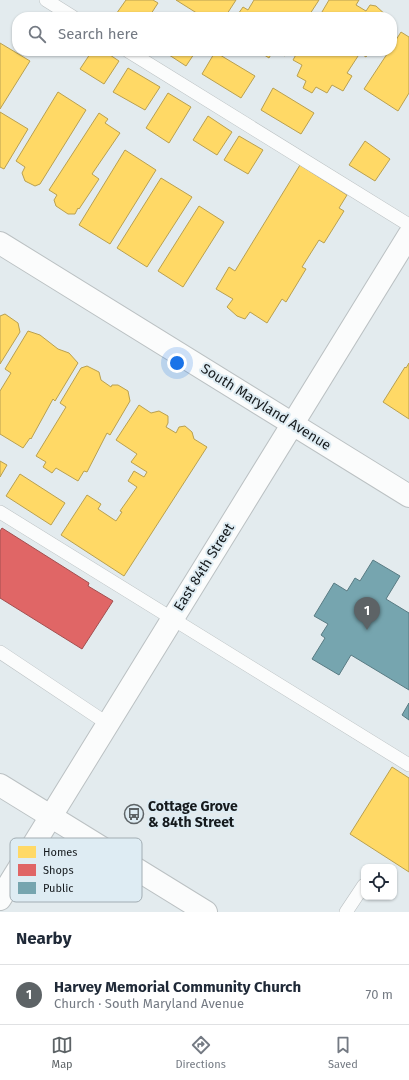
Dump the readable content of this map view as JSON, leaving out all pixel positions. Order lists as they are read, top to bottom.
{
  "streets": {
    "street": ["South Maryland Avenue", "East 84th Street"]
  },
  "crossings": [
    ["South Maryland Avenue", "East 84th Street"]
  ],
  "places": {
    "bus stop": ["Cottage Grove & 84th Street"]
  },
  "legend": ["Homes", "Shops", "Public"],
  "page": {
    "search": "Search here",
    "pins": "1",
    "heading": "Nearby",
    "list": [
      {
        "mark": "1",
        "name": "Harvey Memorial Community Church",
        "note": "Church · South Maryland Avenue",
        "value": "70 m"
      }
    ],
    "nav": ["Map", "Directions", "Saved"]
  }
}
